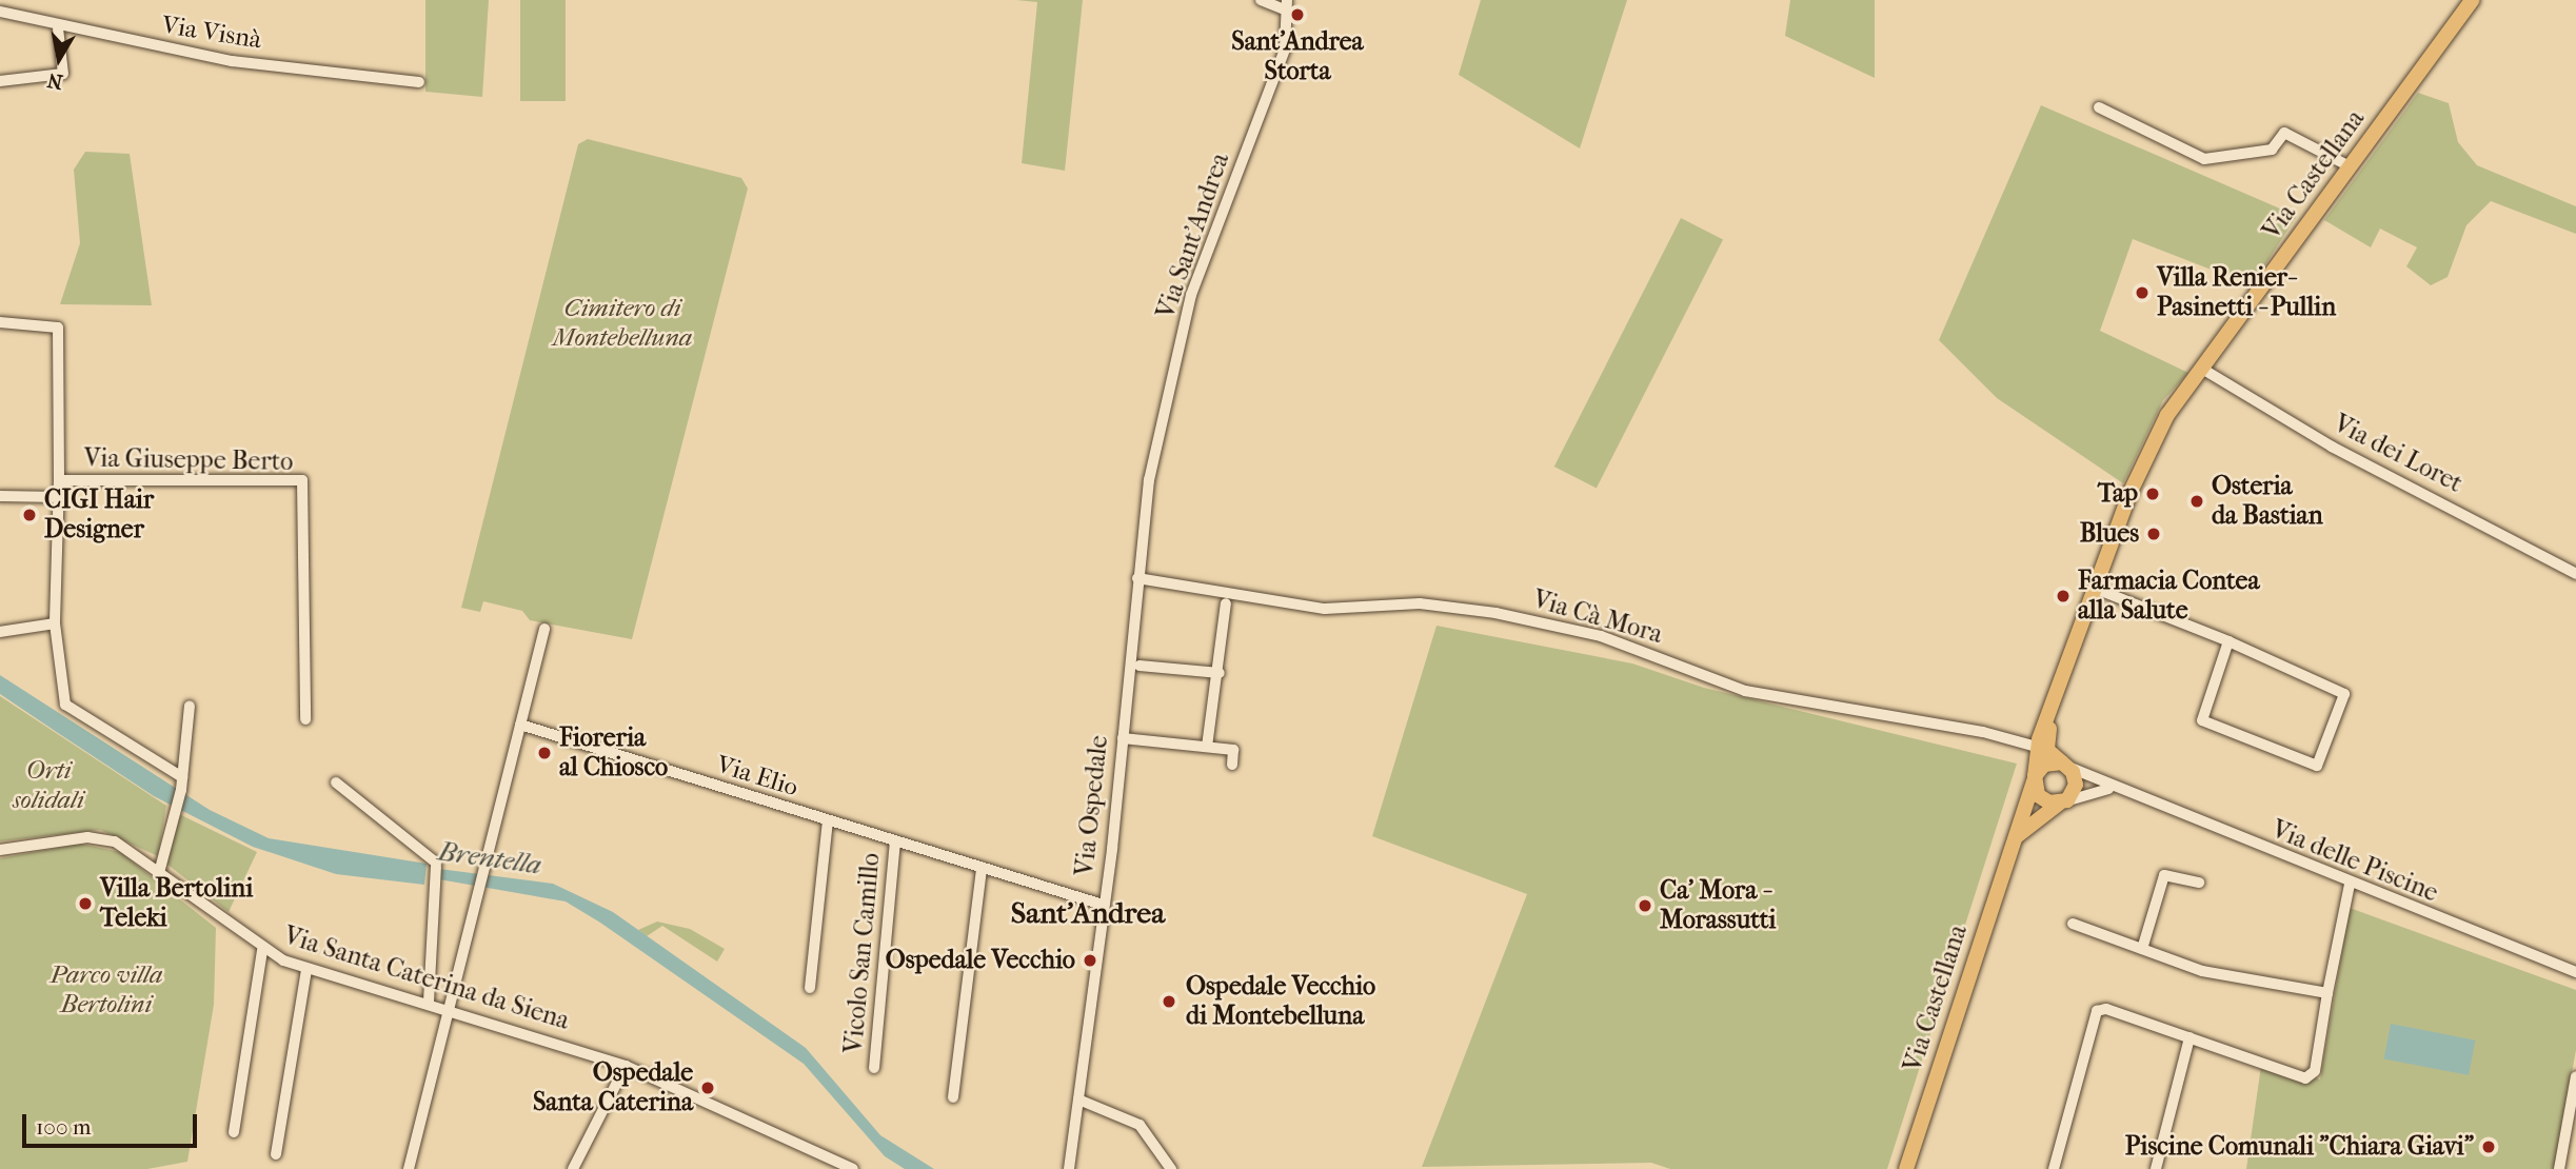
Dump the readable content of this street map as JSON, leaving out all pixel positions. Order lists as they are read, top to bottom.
{
  "streets": {
    "main road": ["Via Castellana"],
    "street": [
      "Via Visnà",
      "Via Sant'Andrea",
      "Via dei Loret",
      "Via Giuseppe Berto",
      "Via Cà Mora",
      "Via Elio",
      "Via Ospedale",
      "Via delle Piscine",
      "Vicolo San Camillo",
      "Via Santa Caterina da Siena"
    ]
  },
  "crossings": [
    ["Via Castellana", "Via dei Loret"],
    ["Via Castellana", "Via Cà Mora"],
    ["Via Castellana", "Via delle Piscine"],
    ["Via Sant'Andrea", "Via Cà Mora"],
    ["Via Sant'Andrea", "Via Ospedale"],
    ["Via Cà Mora", "Via Ospedale"],
    ["Via Elio", "Via Ospedale"],
    ["Via Elio", "Vicolo San Camillo"]
  ],
  "districts": ["Sant'Andrea"],
  "water": ["Brentella"],
  "parks": ["Cimitero di Montebelluna", "Orti solidali", "Parco villa Bertolini"],
  "places": [
    "Sant'Andrea Storta",
    "Villa Renier- Pasinetti - Pullin",
    "Tap",
    "Osteria da Bastian",
    "CIGI Hair Designer",
    "Blues",
    "Farmacia Contea alla Salute",
    "Fioreria al Chiosco",
    "Villa Bertolini Teleki",
    "Ca' Mora - Morassutti",
    "Ospedale Vecchio",
    "Ospedale Vecchio di Montebelluna",
    "Ospedale Santa Caterina",
    "Piscine Comunali \"Chiara Giavi\""
  ],
  "scale_bar": "100 m",
  "north": "bottom"
}
